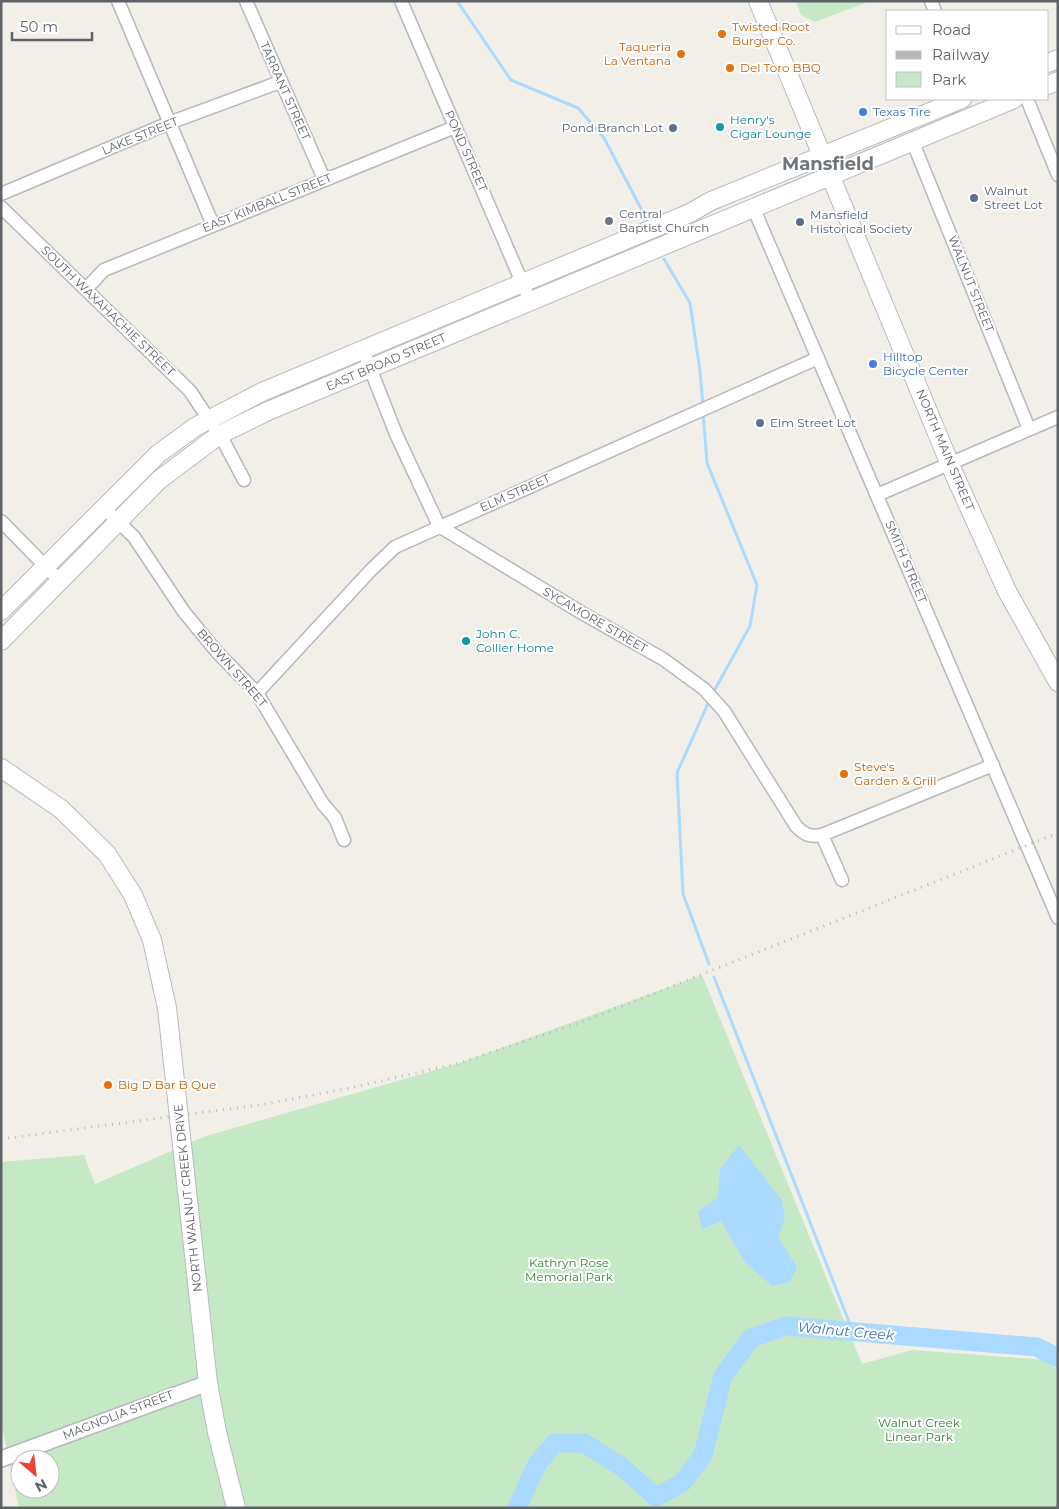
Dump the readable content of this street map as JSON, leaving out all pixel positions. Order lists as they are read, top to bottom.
{
  "streets": {
    "main road": ["EAST BROAD STREET", "NORTH MAIN STREET", "NORTH WALNUT CREEK DRIVE"],
    "street": [
      "TARRANT STREET",
      "LAKE STREET",
      "POND STREET",
      "EAST KIMBALL STREET",
      "WALNUT STREET",
      "SOUTH WAXAHACHIE STREET",
      "ELM STREET",
      "SMITH STREET",
      "SYCAMORE STREET",
      "BROWN STREET",
      "MAGNOLIA STREET"
    ]
  },
  "crossings": [
    ["TARRANT STREET", "LAKE STREET"],
    ["TARRANT STREET", "EAST KIMBALL STREET"],
    ["POND STREET", "EAST KIMBALL STREET"],
    ["POND STREET", "EAST BROAD STREET"],
    ["EAST KIMBALL STREET", "SOUTH WAXAHACHIE STREET"],
    ["WALNUT STREET", "EAST BROAD STREET"],
    ["SOUTH WAXAHACHIE STREET", "EAST BROAD STREET"],
    ["EAST BROAD STREET", "NORTH MAIN STREET"],
    ["EAST BROAD STREET", "SMITH STREET"],
    ["EAST BROAD STREET", "BROWN STREET"],
    ["ELM STREET", "SMITH STREET"],
    ["ELM STREET", "SYCAMORE STREET"],
    ["ELM STREET", "BROWN STREET"],
    ["NORTH WALNUT CREEK DRIVE", "MAGNOLIA STREET"]
  ],
  "districts": ["Mansfield"],
  "water": ["Walnut Creek"],
  "parks": ["Kathryn Rose Memorial Park", "Walnut Creek Linear Park"],
  "places": [
    "Twisted Root Burger Co.",
    "Taqueria La Ventana",
    "Del Toro BBQ",
    "Texas Tire",
    "Henry's Cigar Lounge",
    "Pond Branch Lot",
    "Walnut Street Lot",
    "Central Baptist Church",
    "Mansfield Historical Society",
    "Hilltop Bicycle Center",
    "Elm Street Lot",
    "John C. Collier Home",
    "Steve's Garden & Grill",
    "Big D Bar B Que"
  ],
  "legend": ["Road", "Railway", "Park"],
  "scale_bar": "50 m",
  "north": "bottom right"
}
